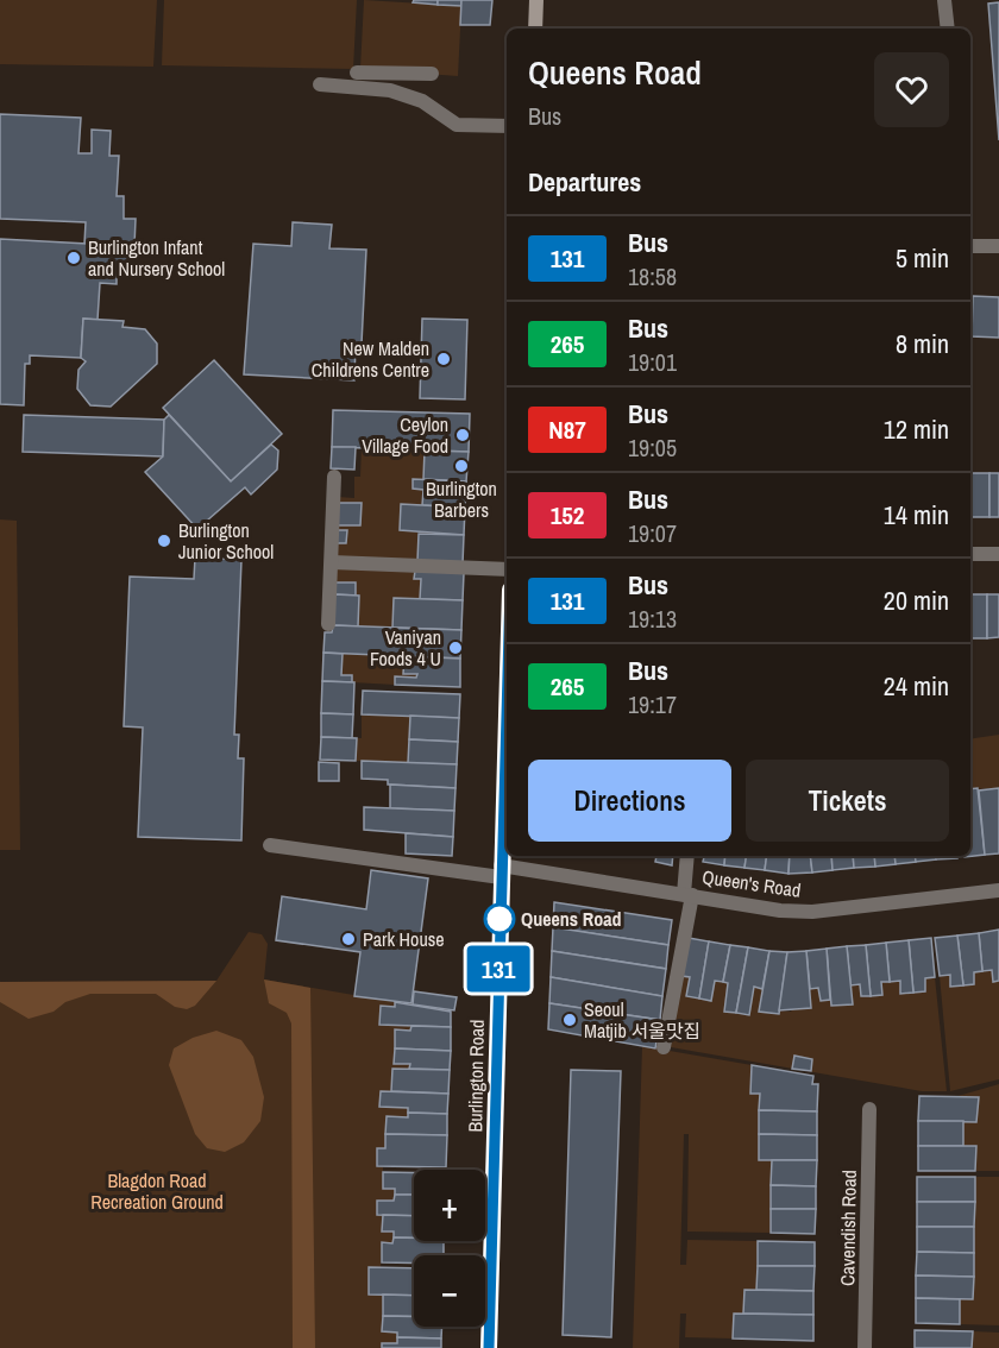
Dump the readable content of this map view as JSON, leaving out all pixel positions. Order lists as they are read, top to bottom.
{
  "streets": {
    "main road": ["Burlington Road"],
    "street": ["Queen's Road", "Cavendish Road"]
  },
  "crossings": [
    ["Queen's Road", "Burlington Road"]
  ],
  "parks": ["Blagdon Road Recreation Ground"],
  "places": [
    "Burlington Infant and Nursery School",
    "New Malden Childrens Centre",
    "Ceylon Village Food",
    "Burlington Barbers",
    "Burlington Junior School",
    "Vaniyan Foods 4 U",
    "Queens Road",
    "Park House",
    "Seoul Matjib 서울맛집"
  ],
  "lines": ["bus line 131"],
  "page": {
    "on_map": "131",
    "heading": [
      ["Queens Road", "Bus"],
      "Departures"
    ],
    "list": [
      {
        "mark": "131",
        "name": "Bus",
        "note": "18:58",
        "value": "5 min"
      },
      {
        "mark": "265",
        "name": "Bus",
        "note": "19:01",
        "value": "8 min"
      },
      {
        "mark": "N87",
        "name": "Bus",
        "note": "19:05",
        "value": "12 min"
      },
      {
        "mark": "152",
        "name": "Bus",
        "note": "19:07",
        "value": "14 min"
      },
      {
        "mark": "131",
        "name": "Bus",
        "note": "19:13",
        "value": "20 min"
      },
      {
        "mark": "265",
        "name": "Bus",
        "note": "19:17",
        "value": "24 min"
      }
    ],
    "buttons": ["Directions", "Tickets"],
    "map_buttons": ["+", "−"]
  }
}
